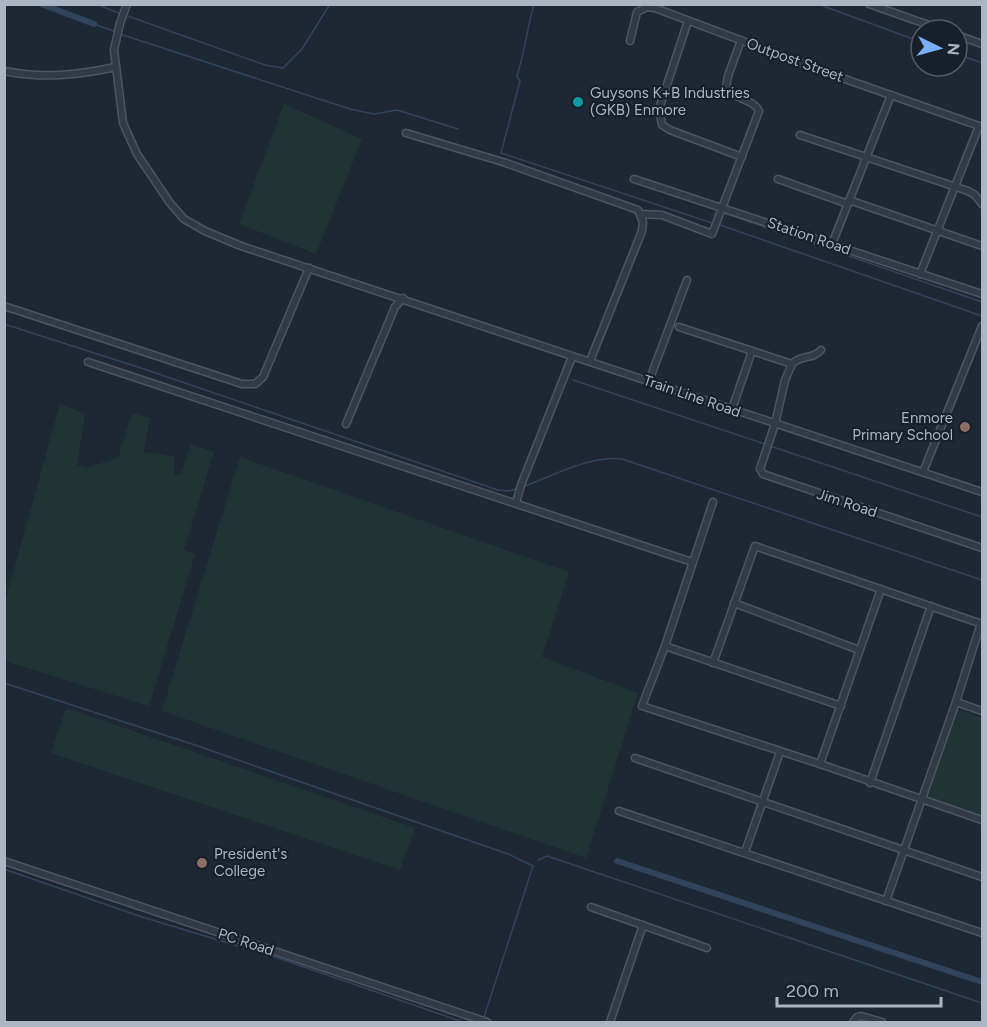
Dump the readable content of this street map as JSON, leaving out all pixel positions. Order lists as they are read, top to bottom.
{
  "streets": {
    "street": [
      "Outpost Street",
      "Station Road",
      "Train Line Road",
      "Jim Road",
      "PC Road"
    ]
  },
  "crossings": [
    ["Train Line Road", "Jim Road"]
  ],
  "places": ["Guysons K+B Industries (GKB) Enmore", "Enmore Primary School", "President's College"],
  "scale_bar": "200 m",
  "north": "right"
}
